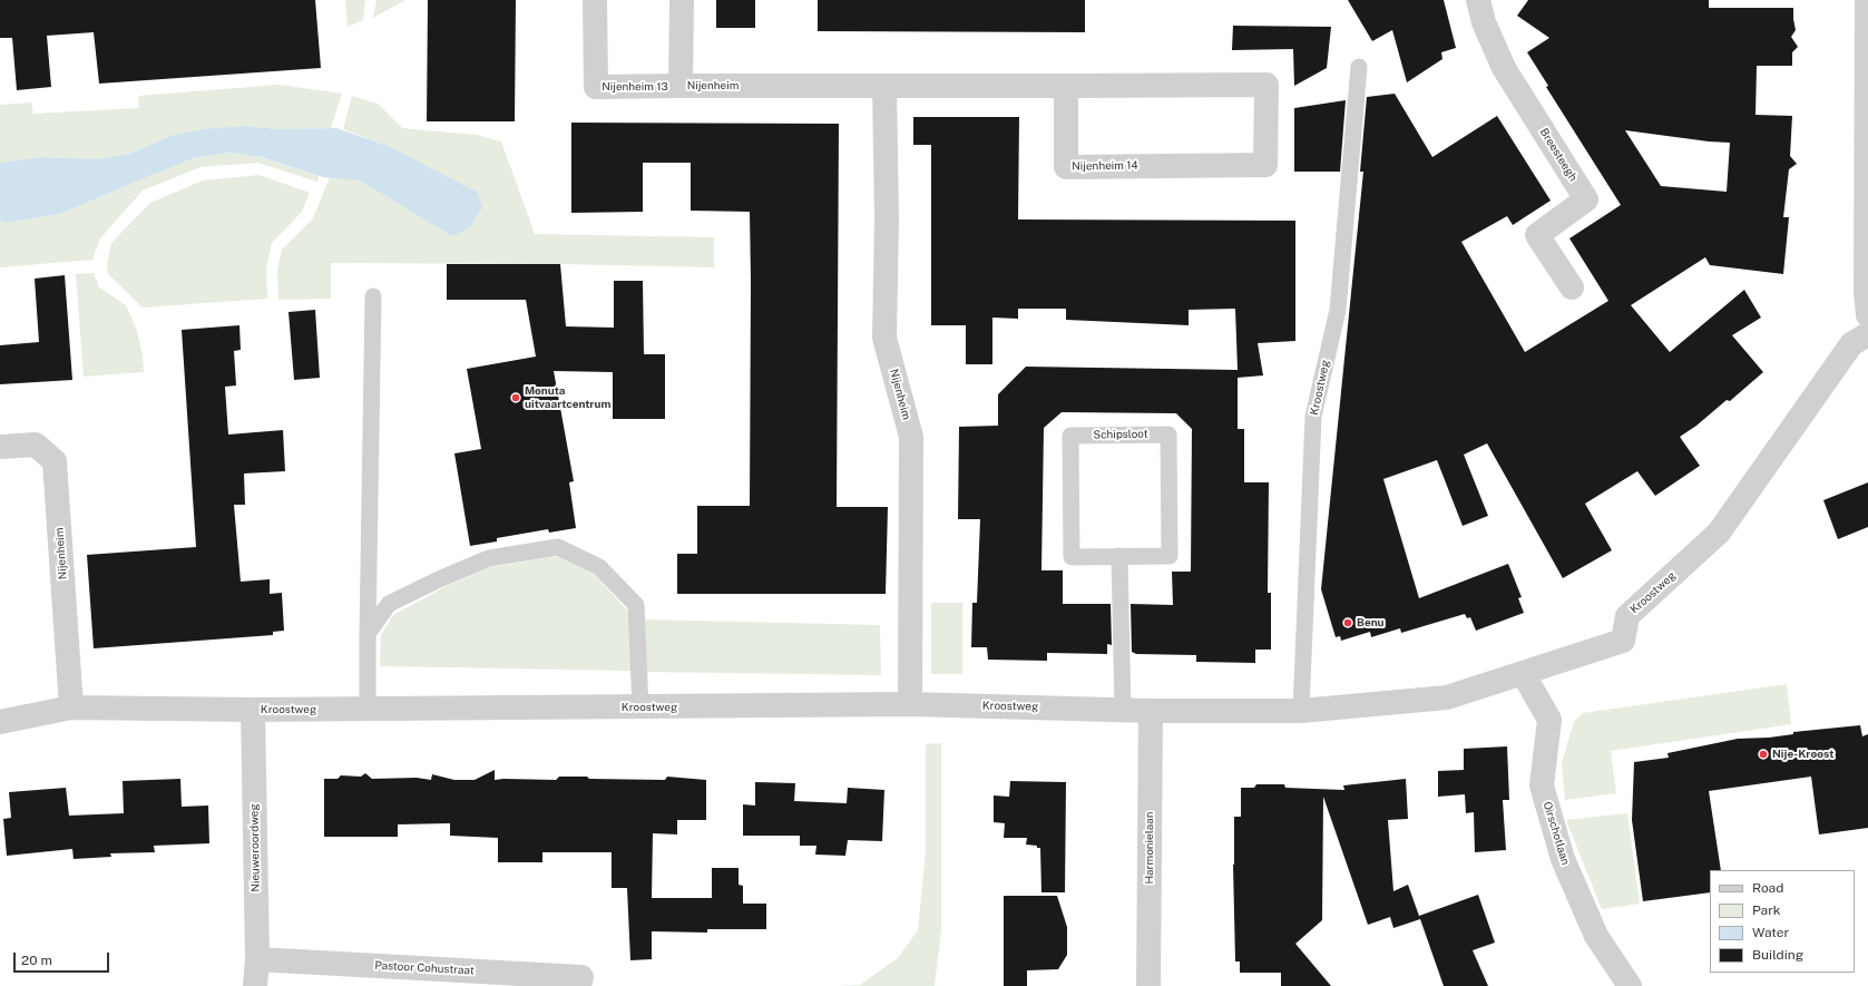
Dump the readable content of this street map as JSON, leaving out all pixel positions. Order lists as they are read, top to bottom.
{
  "streets": {
    "street": [
      "Nijenheim",
      "Nijenheim 13",
      "Breesteegh",
      "Nijenheim 14",
      "Kroostweg",
      "Oirschotlaan",
      "Nieuweroordweg",
      "Harmonielaan",
      "Pastoor Cohustraat"
    ],
    "lane": ["Schipsloot"]
  },
  "crossings": [
    ["Nijenheim", "Nijenheim 13"],
    ["Nijenheim", "Nijenheim 14"],
    ["Nijenheim", "Kroostweg"],
    ["Kroostweg", "Oirschotlaan"],
    ["Kroostweg", "Nieuweroordweg"],
    ["Kroostweg", "Harmonielaan"],
    ["Nieuweroordweg", "Pastoor Cohustraat"]
  ],
  "places": ["Monuta uitvaartcentrum", "Benu", "Nije-Kroost"],
  "legend": [
    "Road",
    "Park",
    "Water",
    "Building"
  ],
  "scale_bar": "20 m"
}
